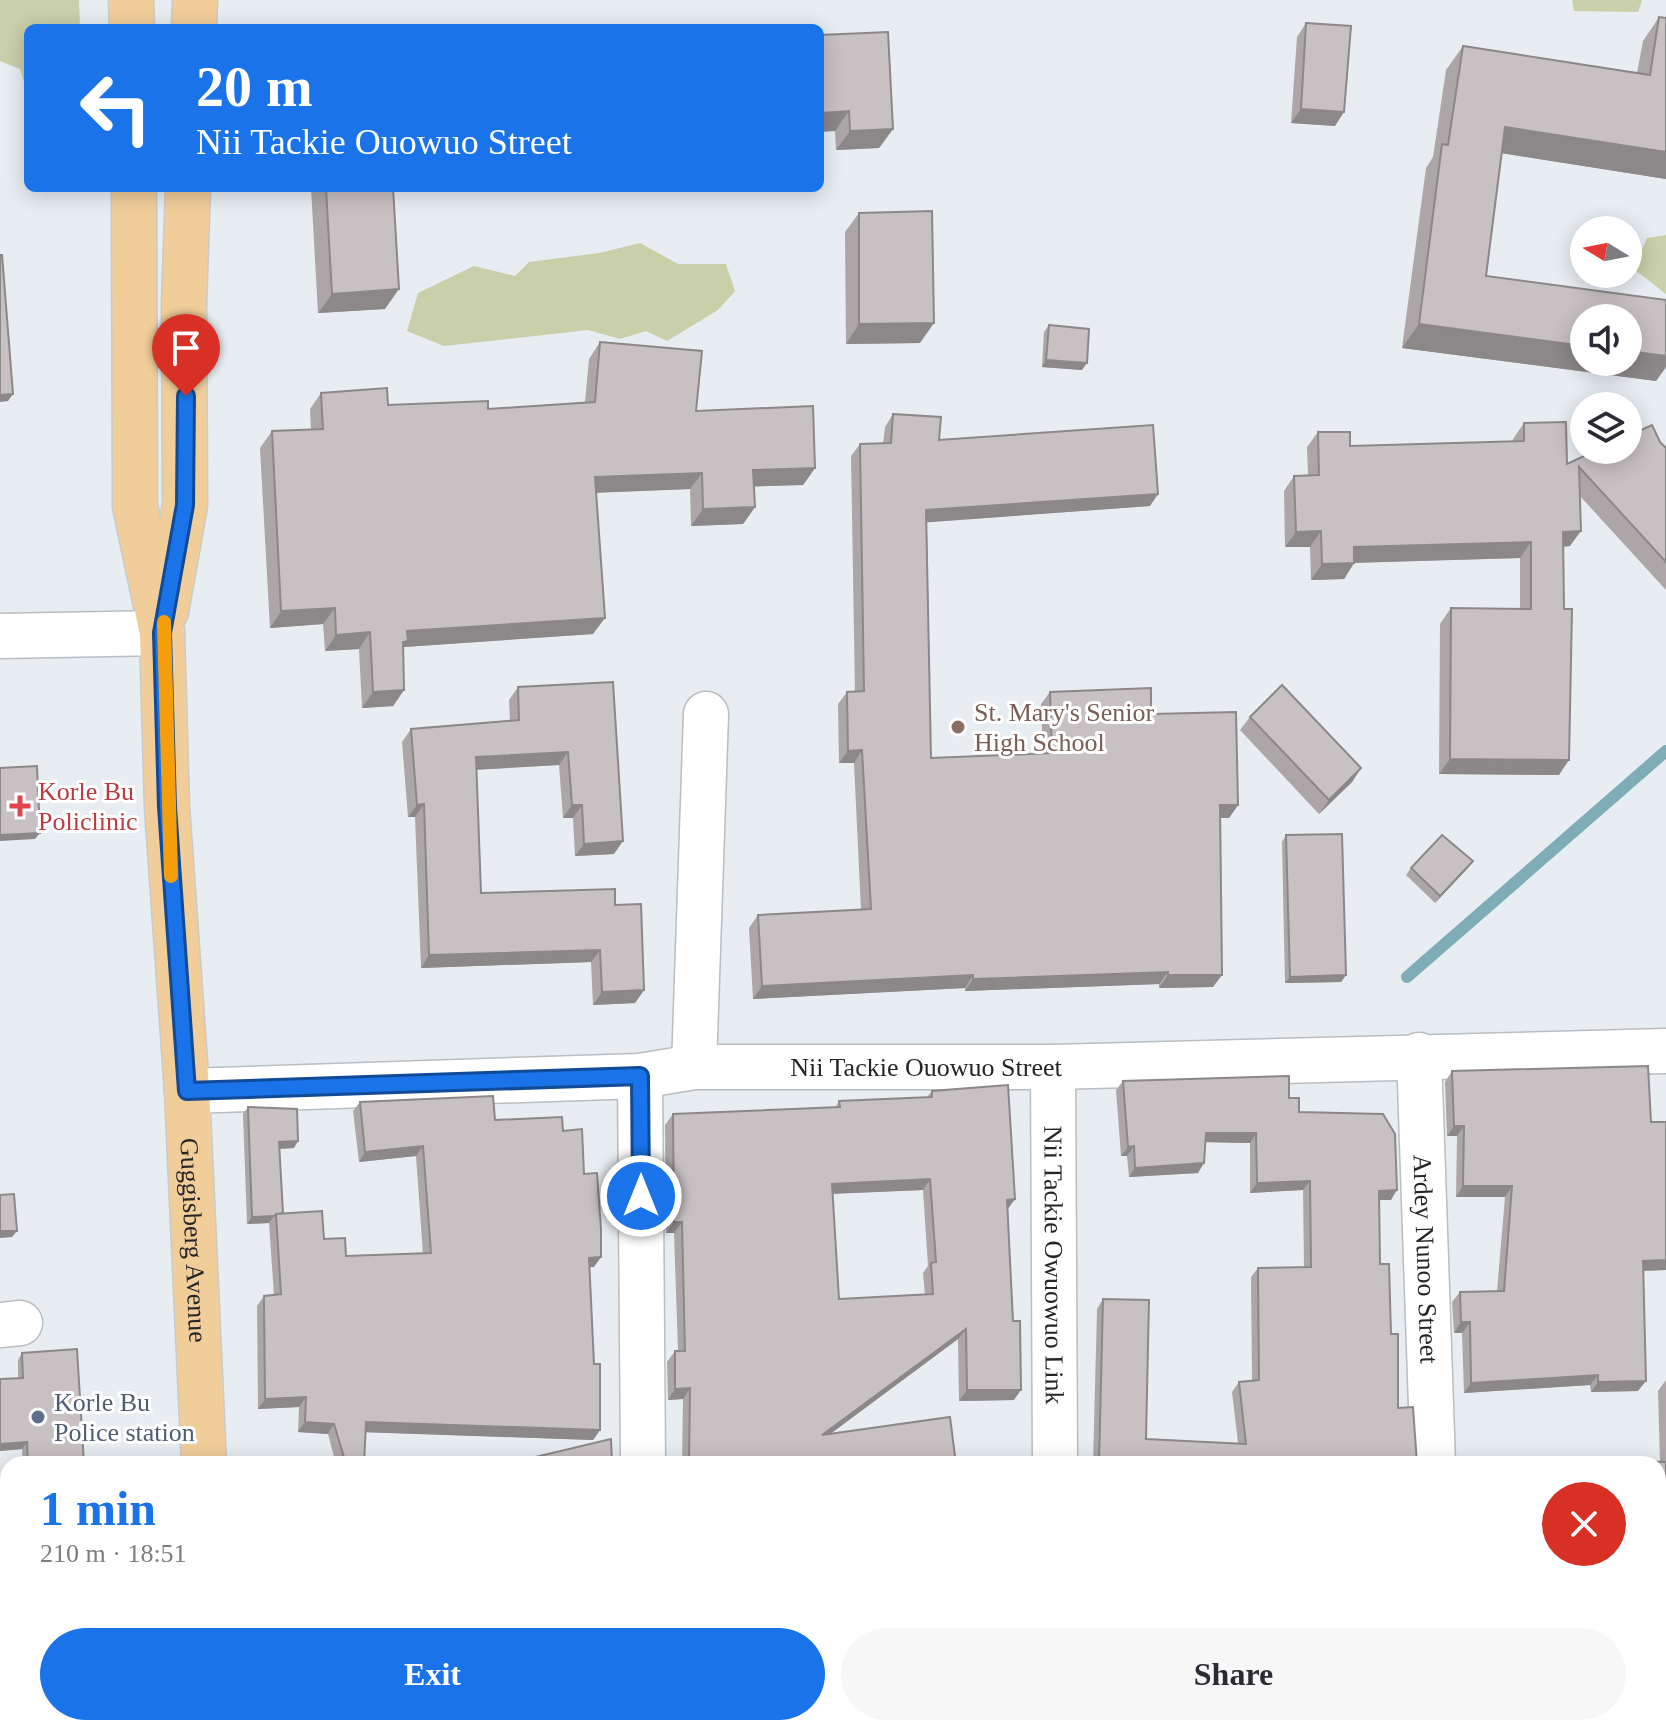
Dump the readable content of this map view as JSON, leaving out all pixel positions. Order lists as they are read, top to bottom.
{
  "streets": {
    "main road": ["Guggisberg Avenue"],
    "street": ["Nii Tackie Ouowuo Street", "Ardey Nunoo Street", "Nii Tackie Owuowuo Link"]
  },
  "crossings": [
    ["Nii Tackie Ouowuo Street", "Guggisberg Avenue"],
    ["Nii Tackie Ouowuo Street", "Ardey Nunoo Street"],
    ["Nii Tackie Ouowuo Street", "Nii Tackie Owuowuo Link"]
  ],
  "places": {
    "other": ["St. Mary's Senior High School", "Korle Bu Police station"],
    "health": ["Korle Bu Policlinic"]
  },
  "north": "left",
  "page": {
    "turn": ["20 m", "Nii Tackie Ouowuo Street"],
    "heading": ["1 min", "210 m · 18:51"],
    "buttons": ["Exit", "Share"]
  }
}
